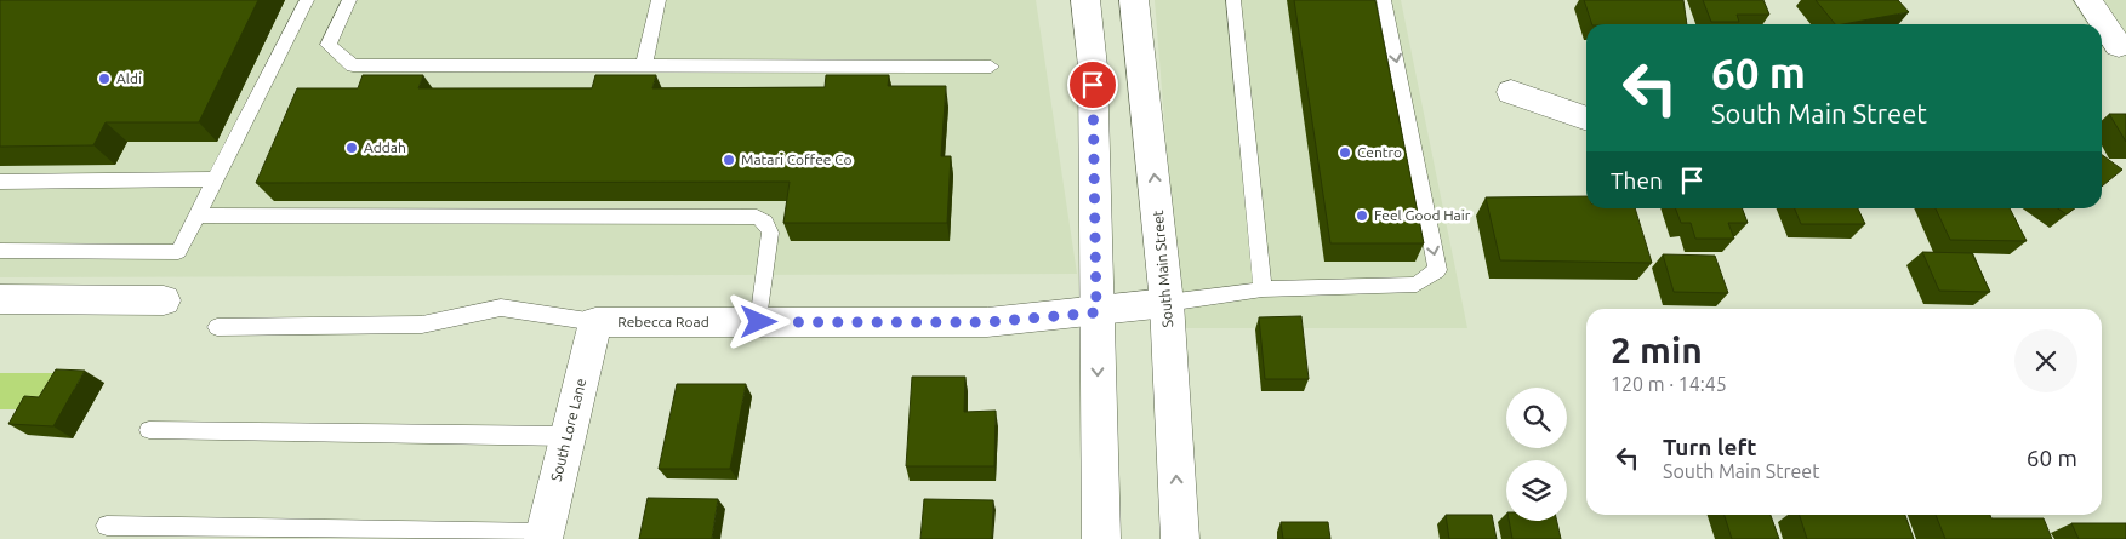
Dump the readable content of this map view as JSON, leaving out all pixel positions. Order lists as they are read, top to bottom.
{
  "streets": {
    "street": ["South Main Street", "Rebecca Road", "South Lore Lane"]
  },
  "crossings": [
    ["South Main Street", "Rebecca Road"],
    ["Rebecca Road", "South Lore Lane"]
  ],
  "places": [
    "Aldi",
    "Addah",
    "Centro",
    "Matari Coffee Co",
    "Feel Good Hair"
  ],
  "page": {
    "turn": ["60 m", "South Main Street"],
    "then": "Then",
    "heading": ["2 min", "120 m · 14:45"],
    "list": [
      {
        "name": "Turn left",
        "note": "South Main Street",
        "value": "60 m"
      }
    ]
  }
}
